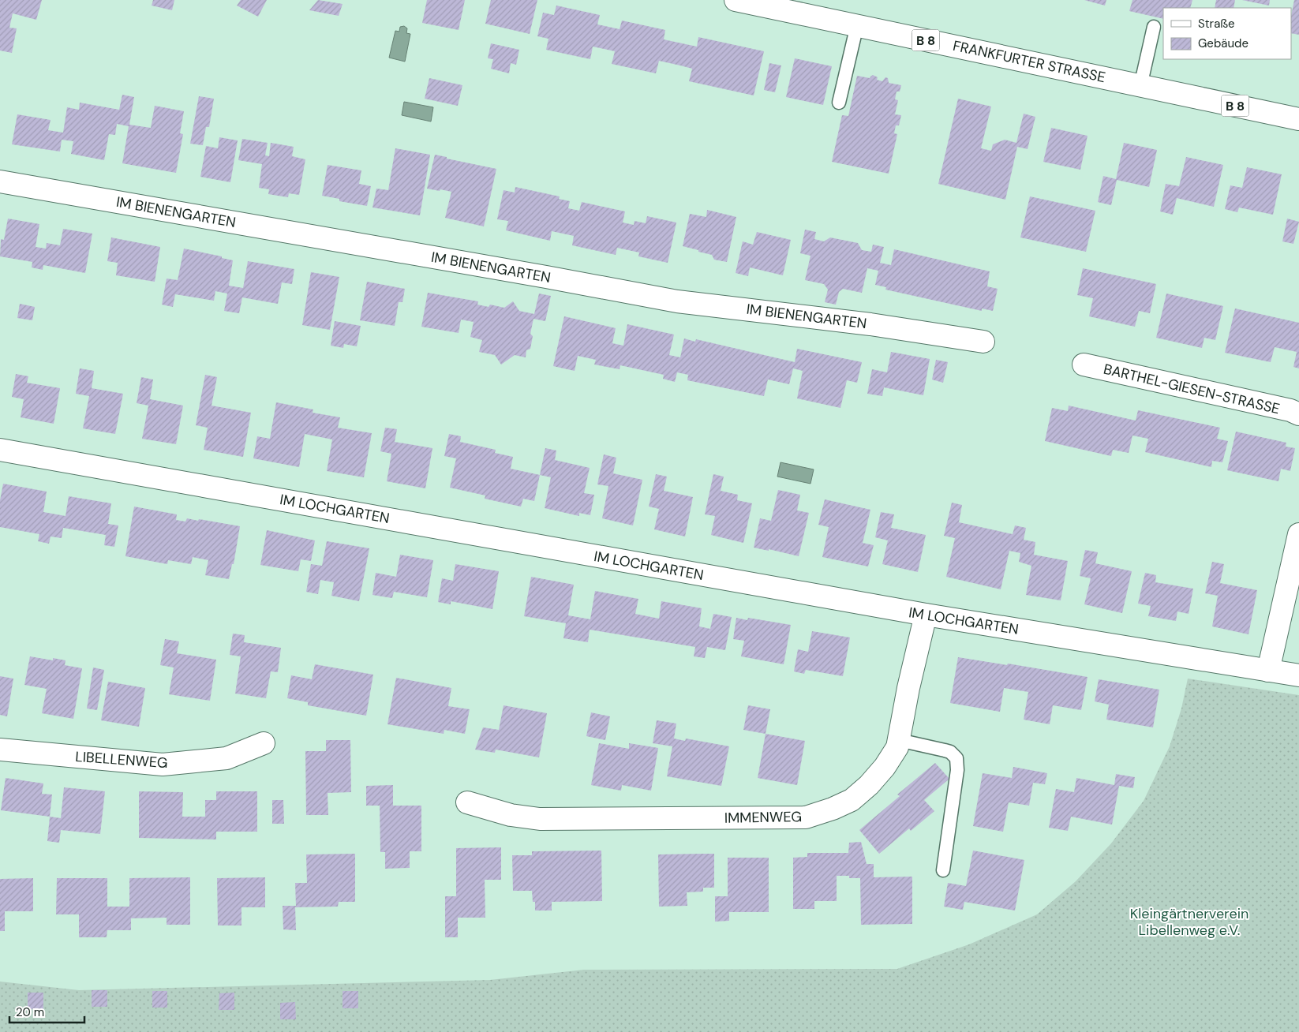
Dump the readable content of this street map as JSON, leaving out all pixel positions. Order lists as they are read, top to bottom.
{
  "streets": {
    "street": [
      "B 8",
      "FRANKFURTER STRASSE",
      "IM BIENENGARTEN",
      "BARTHEL-GIESEN-STRASSE",
      "IM LOCHGARTEN",
      "LIBELLENWEG",
      "IMMENWEG"
    ]
  },
  "crossings": [
    ["IM LOCHGARTEN", "IMMENWEG"]
  ],
  "parks": ["Kleingärtnerverein Libellenweg e.V."],
  "legend": ["Straße", "Gebäude"],
  "scale_bar": "20 m"
}
